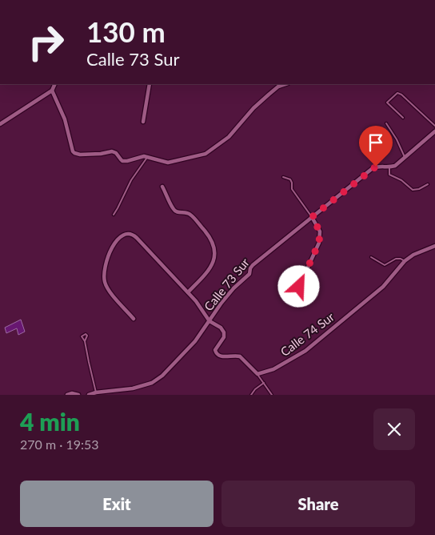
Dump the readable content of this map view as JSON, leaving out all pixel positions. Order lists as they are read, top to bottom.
{
  "streets": {
    "street": ["Calle 73 Sur", "Calle 74 Sur"]
  },
  "page": {
    "turn": ["130 m", "Calle 73 Sur"],
    "heading": ["4 min", "270 m · 19:53"],
    "buttons": ["Exit", "Share"]
  }
}
